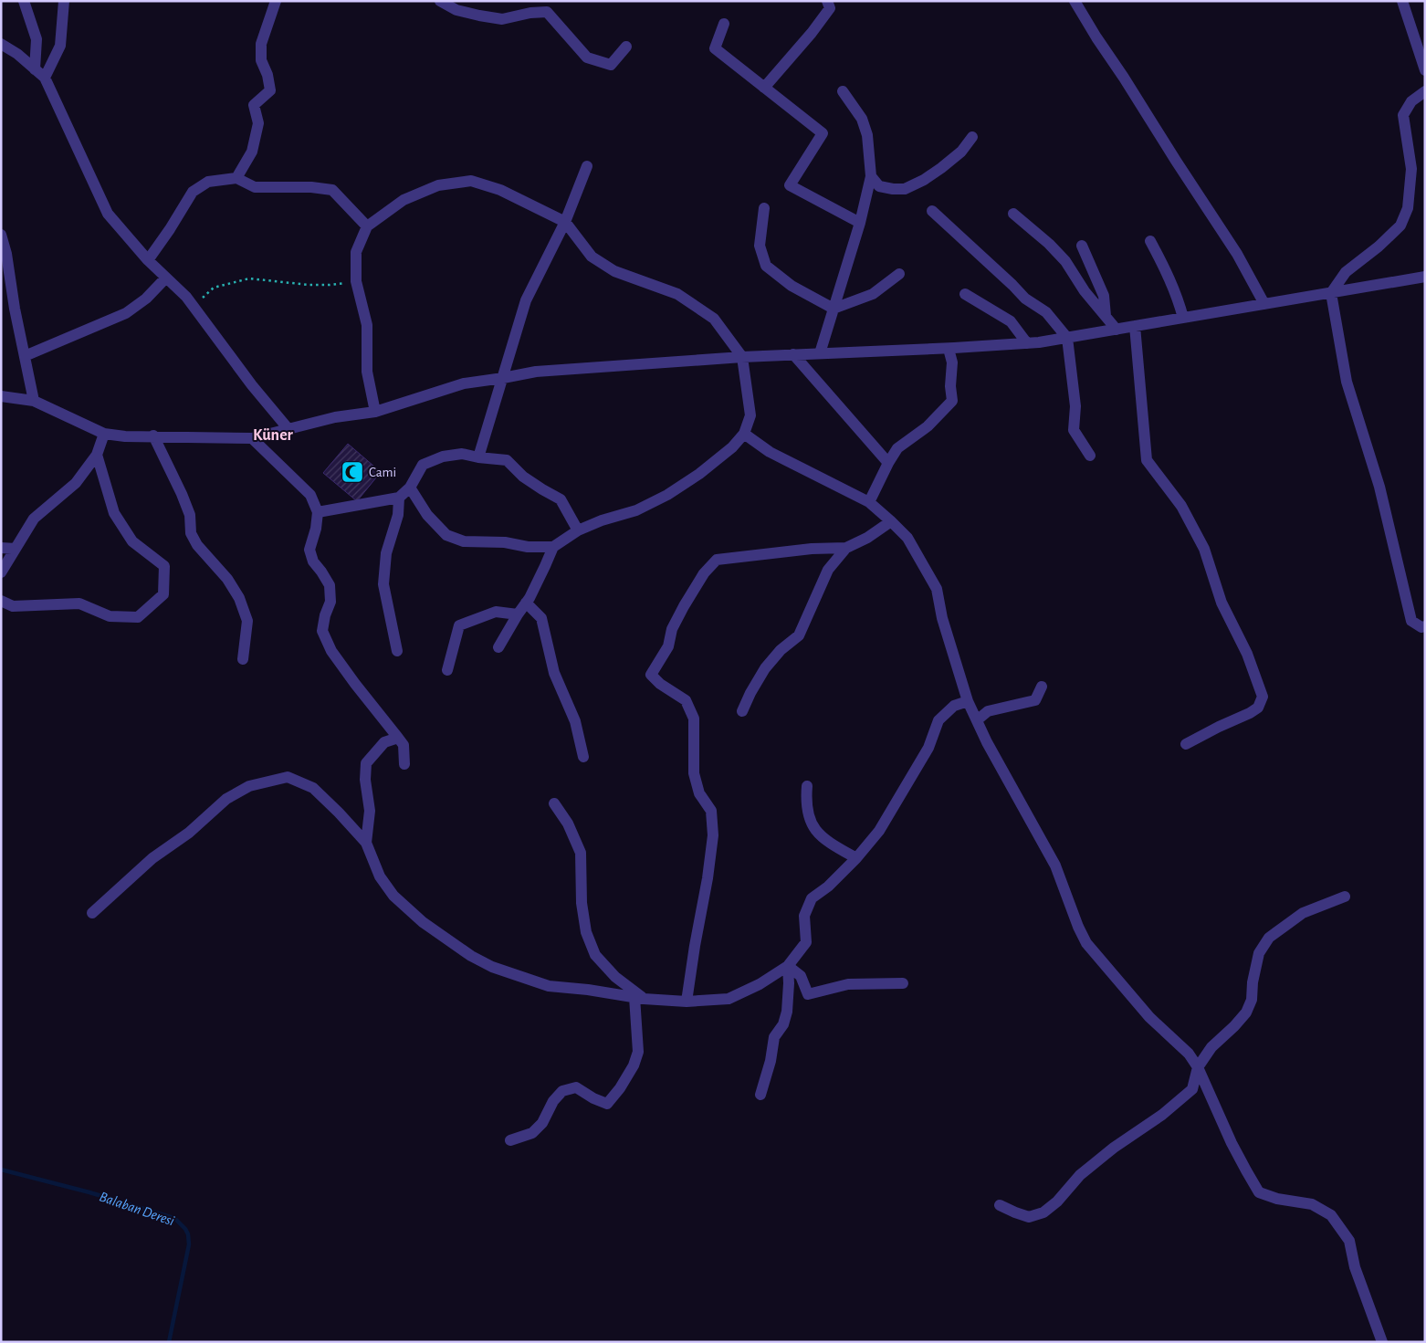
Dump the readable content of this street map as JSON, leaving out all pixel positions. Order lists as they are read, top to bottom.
{
  "districts": ["Küner"],
  "water": ["Balaban Deresi"],
  "places": {
    "mosque": ["Cami"]
  }
}
